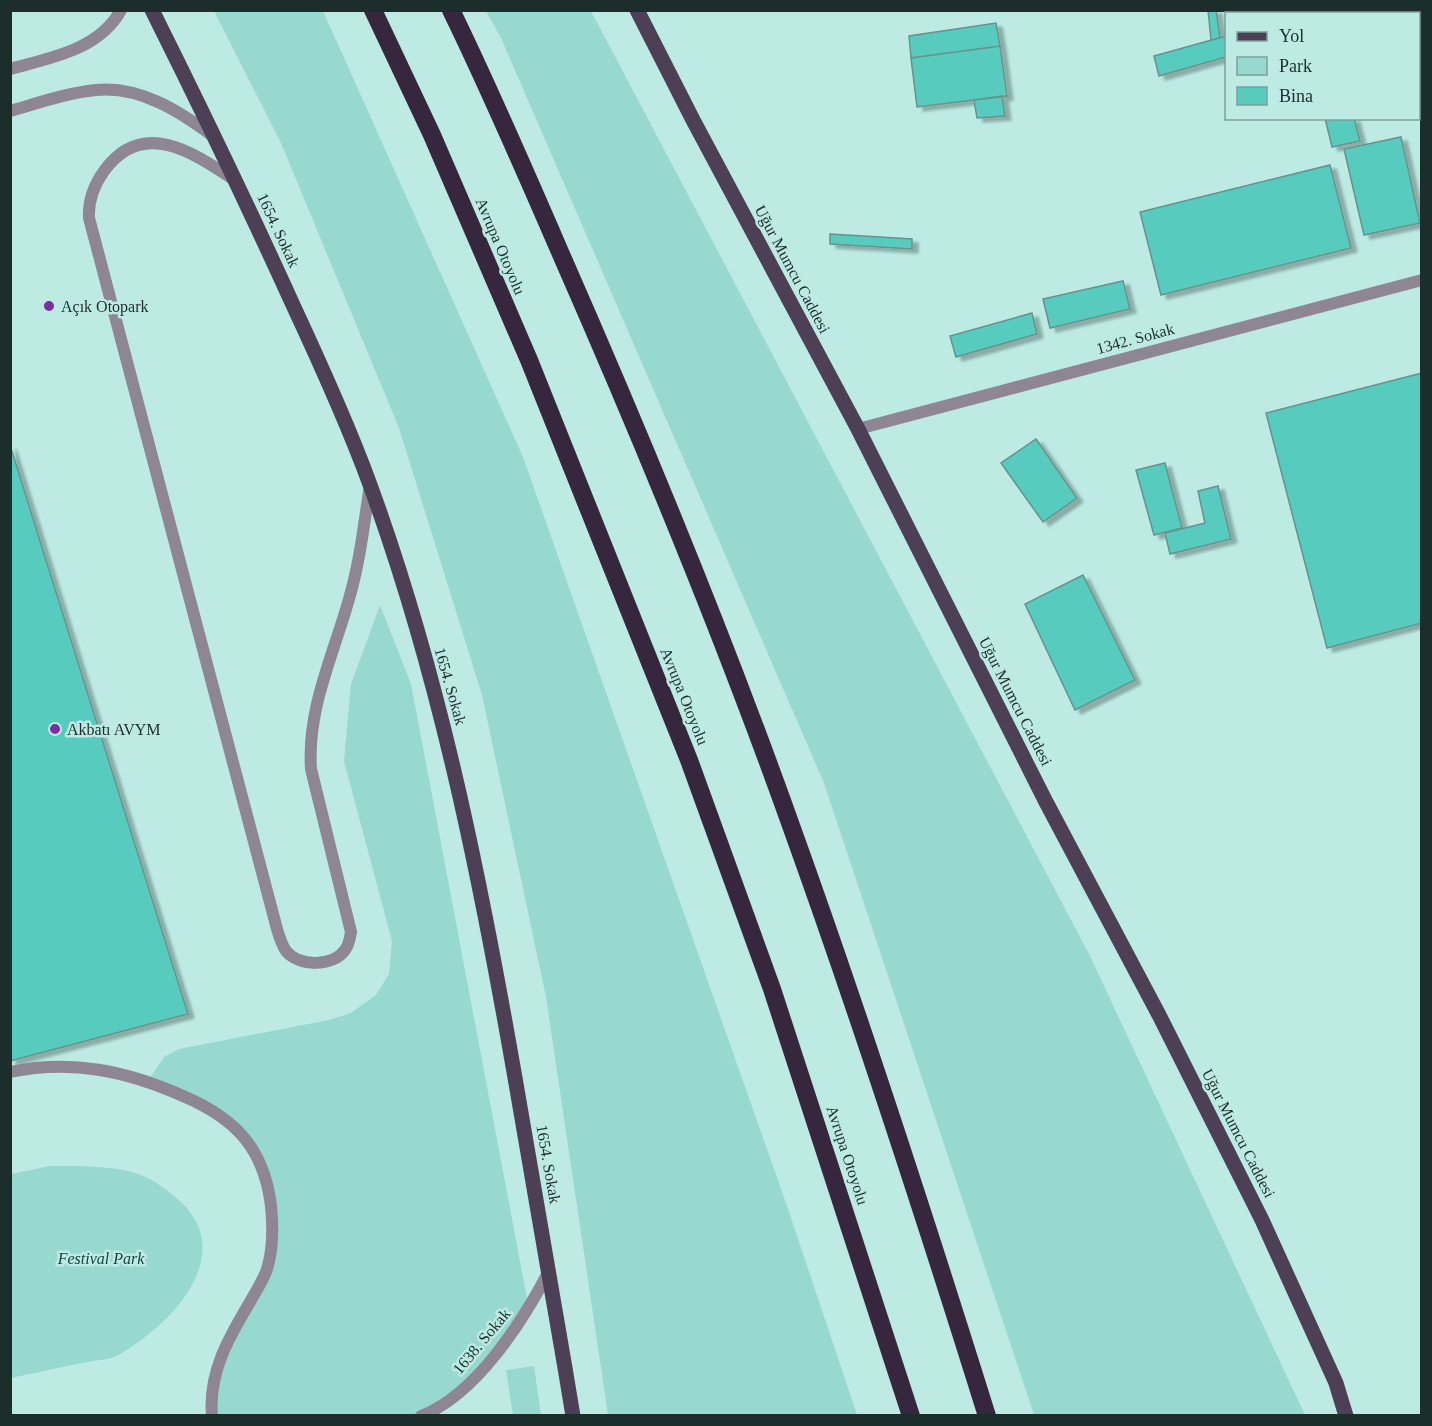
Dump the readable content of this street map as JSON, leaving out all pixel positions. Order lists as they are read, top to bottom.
{
  "streets": {
    "highway": ["Avrupa Otoyolu"],
    "main road": ["1654. Sokak", "Uğur Mumcu Caddesi"],
    "street": ["1342. Sokak", "1638. Sokak"]
  },
  "crossings": [
    ["1654. Sokak", "1638. Sokak"],
    ["Uğur Mumcu Caddesi", "1342. Sokak"]
  ],
  "parks": ["Festival Park"],
  "places": ["Açık Otopark", "Akbatı AVYM"],
  "legend": ["Yol", "Park", "Bina"]
}
